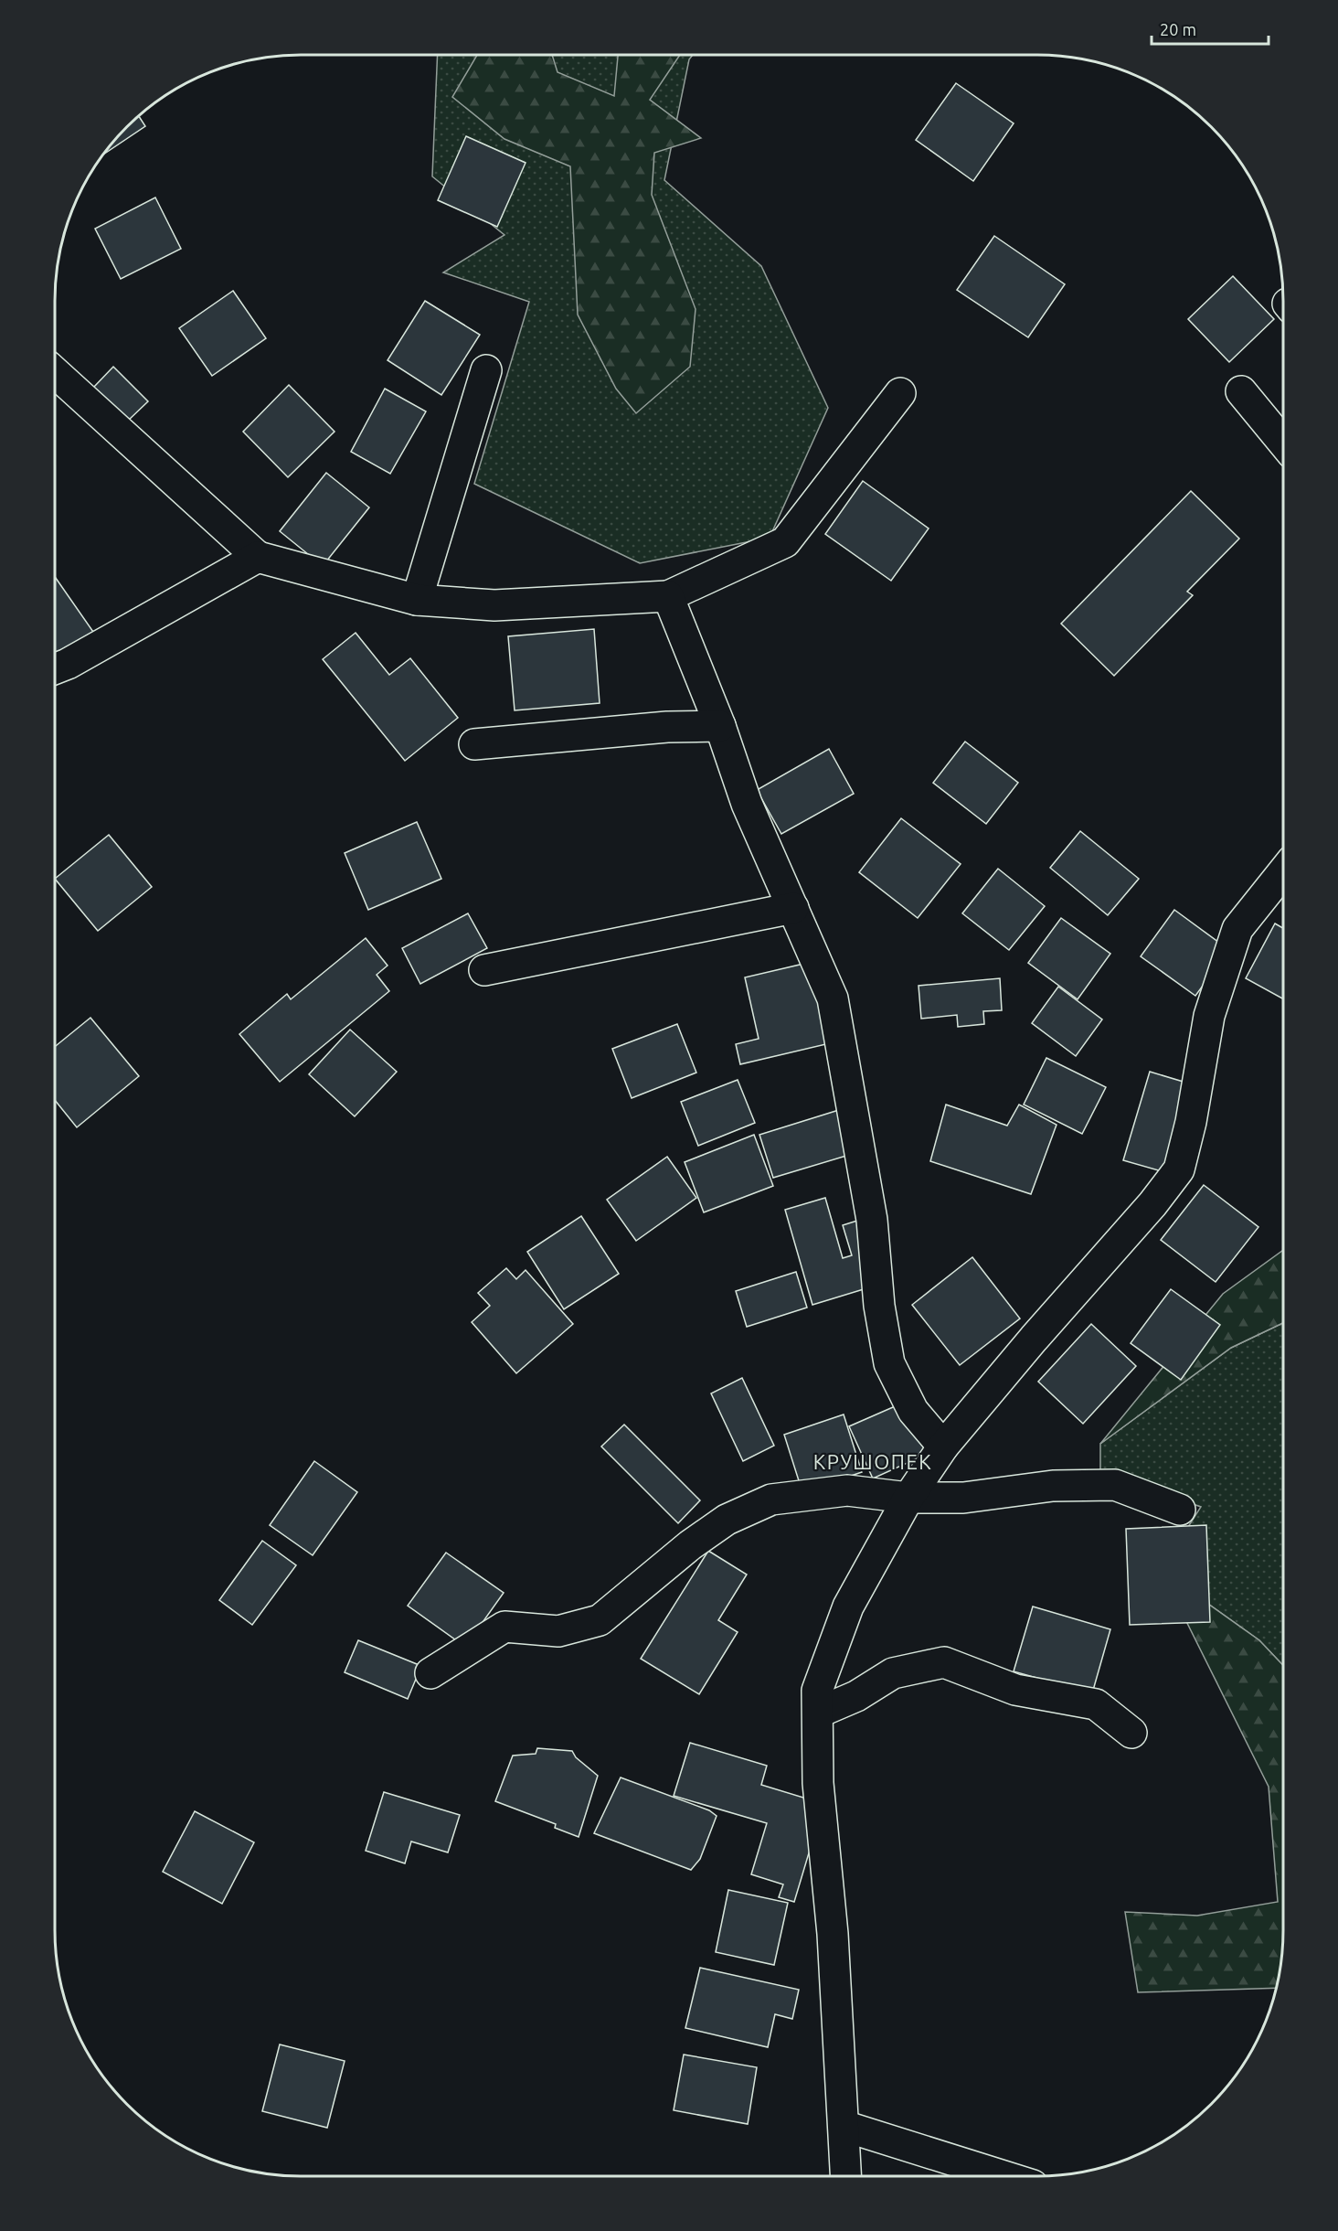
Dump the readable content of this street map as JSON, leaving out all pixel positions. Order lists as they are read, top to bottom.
{
  "districts": ["КРУШОПЕК"],
  "scale_bar": "20 m"
}
